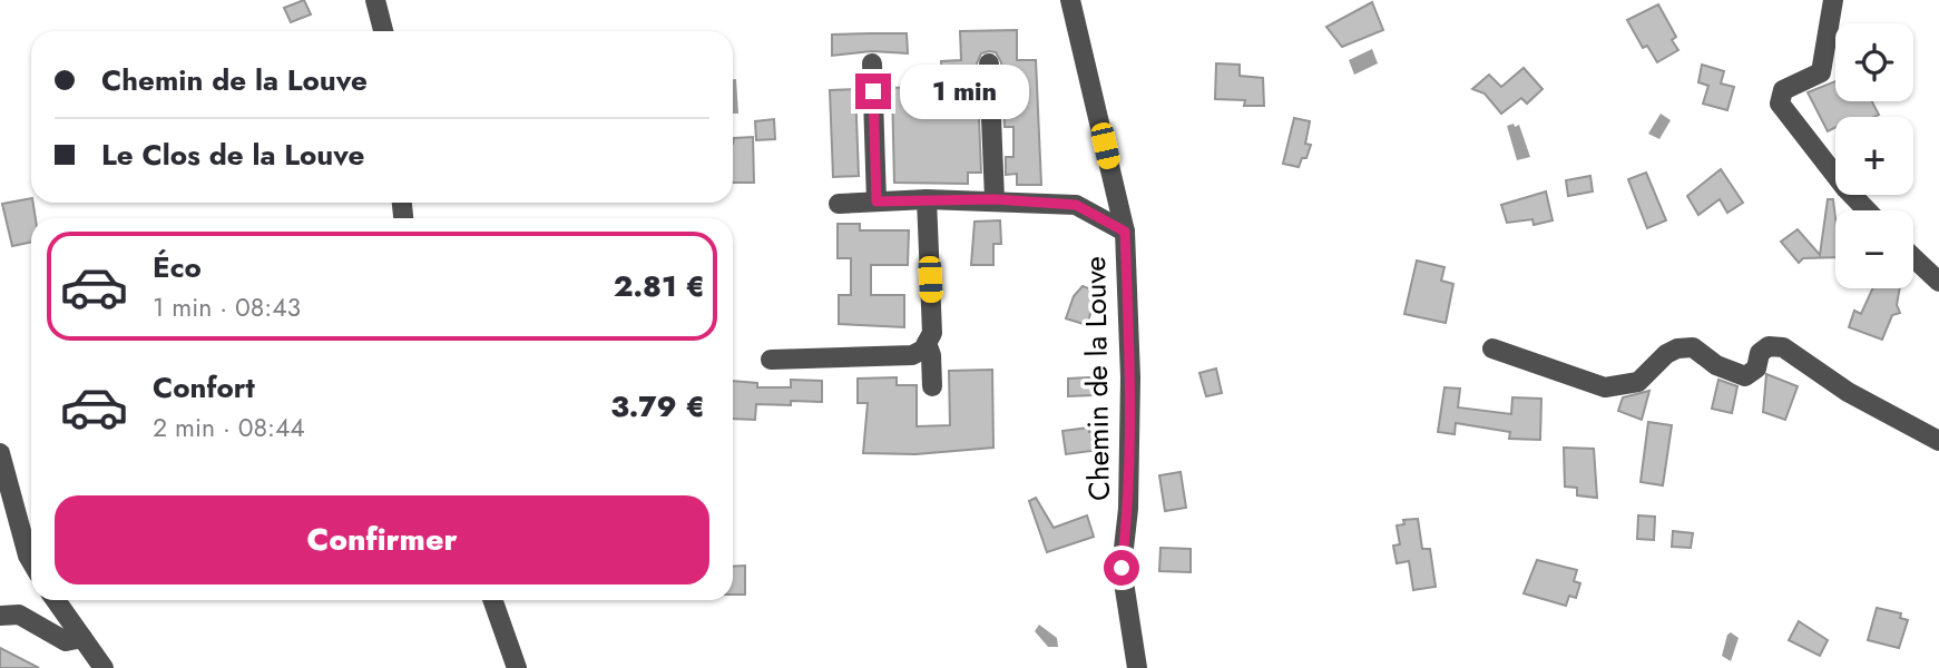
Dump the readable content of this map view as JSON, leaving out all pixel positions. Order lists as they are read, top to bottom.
{
  "streets": {
    "street": ["Chemin de la Louve"]
  },
  "page": {
    "map_buttons": ["+", "−"],
    "banner": ["Chemin de la Louve", "Le Clos de la Louve"],
    "bubble": "1 min",
    "list": [
      {
        "name": "Éco",
        "note": "1 min · 08:43",
        "value": "2.81 €"
      },
      {
        "name": "Confort",
        "note": "2 min · 08:44",
        "value": "3.79 €"
      }
    ],
    "buttons": "Confirmer"
  }
}
